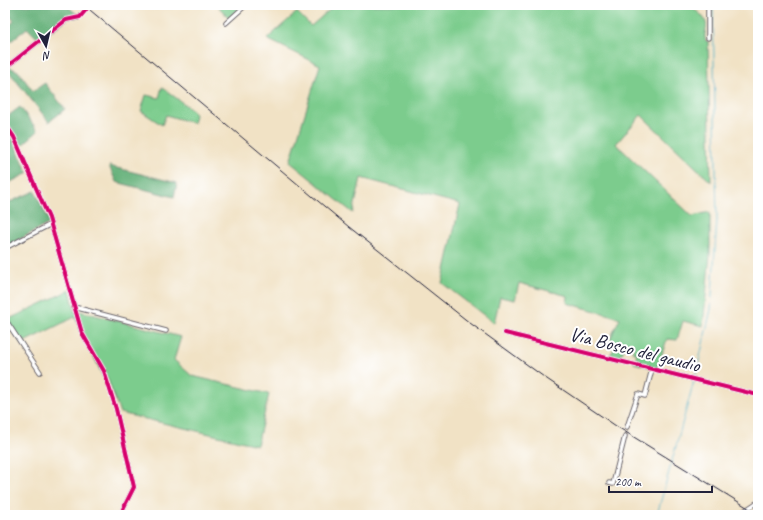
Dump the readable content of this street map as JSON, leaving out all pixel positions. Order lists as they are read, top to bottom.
{
  "streets": {
    "street": ["Via Bosco del gaudio"]
  },
  "scale_bar": "200 m",
  "north": "bottom"
}
